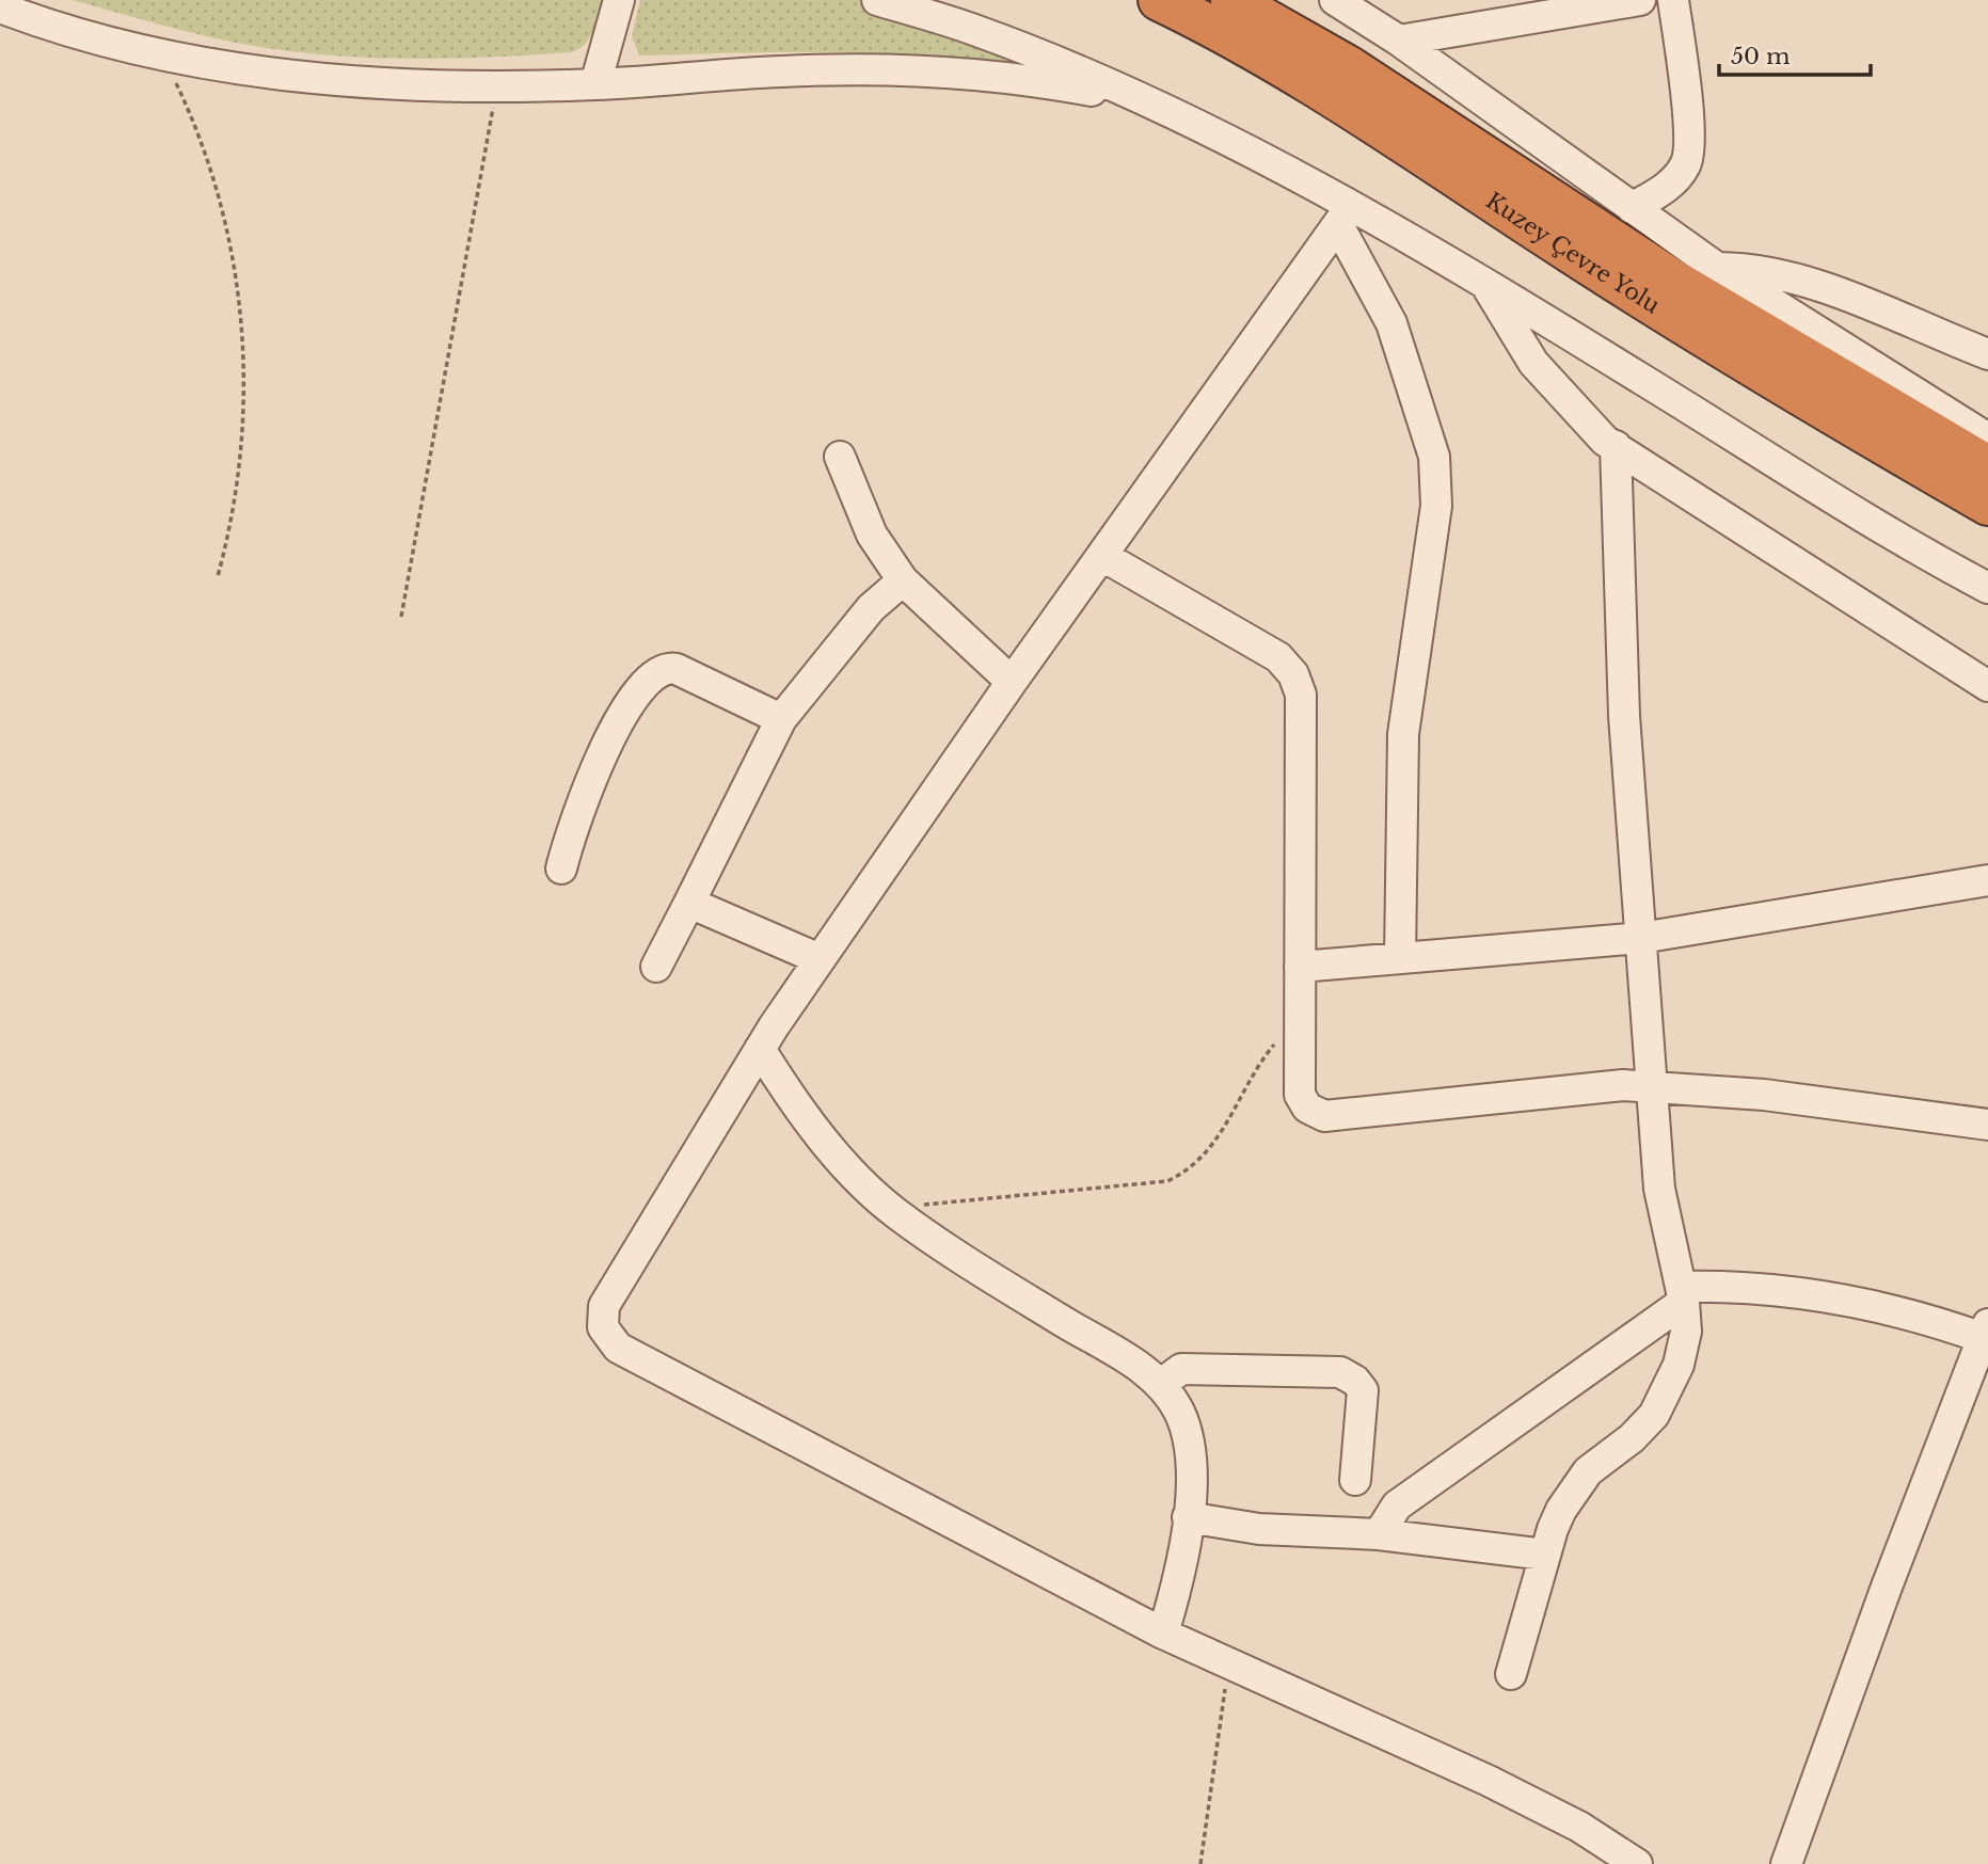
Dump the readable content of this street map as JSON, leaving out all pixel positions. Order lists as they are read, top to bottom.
{
  "streets": {
    "highway": ["Kuzey Çevre Yolu"]
  },
  "scale_bar": "50 m"
}
